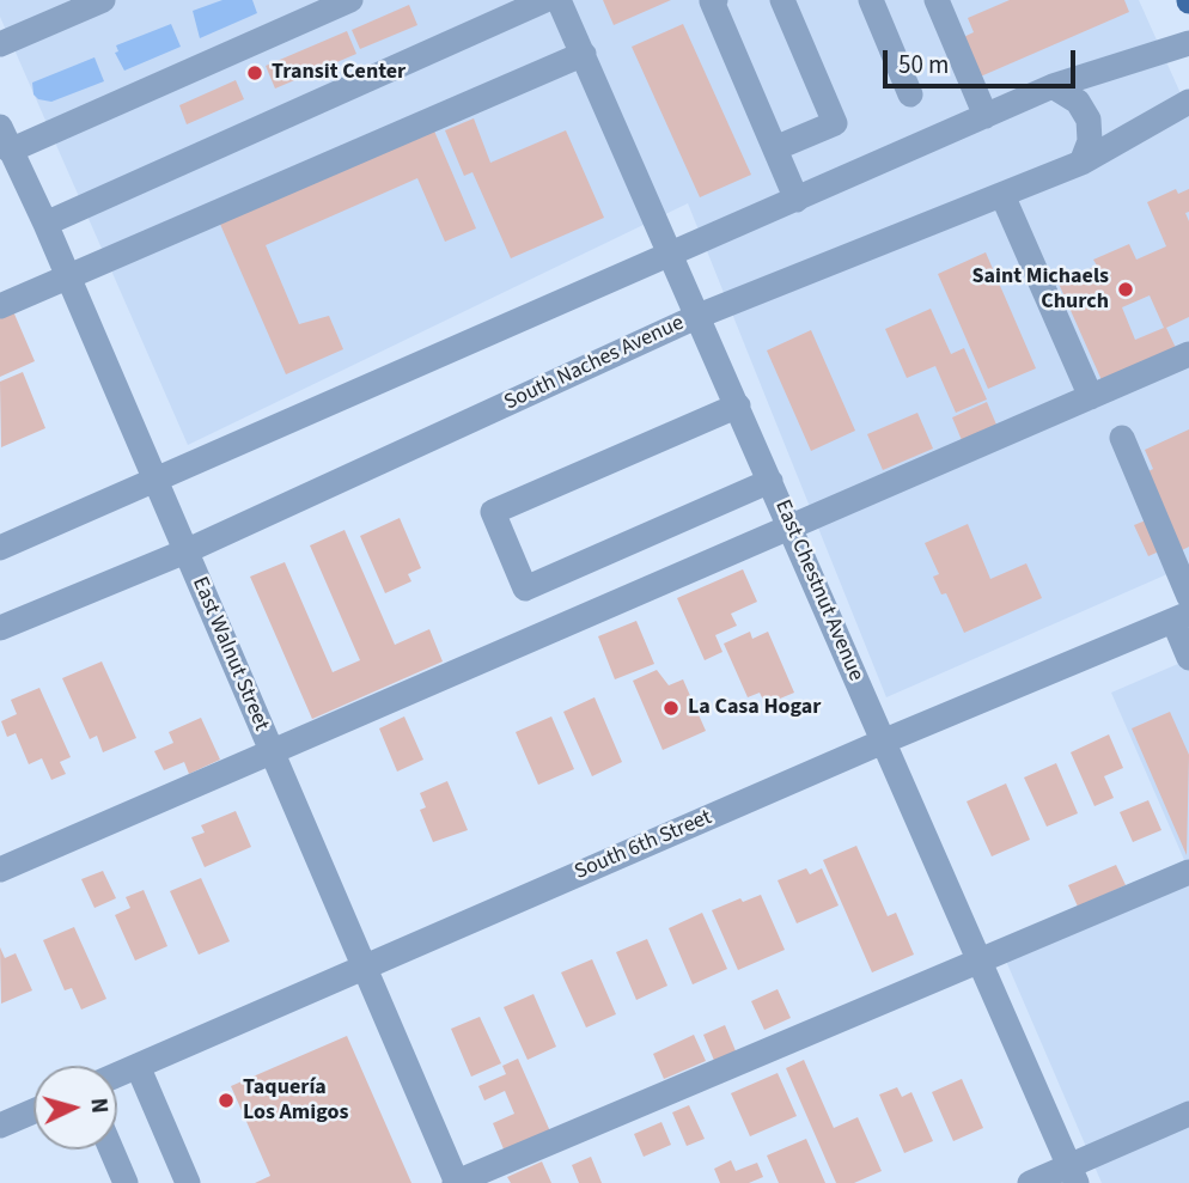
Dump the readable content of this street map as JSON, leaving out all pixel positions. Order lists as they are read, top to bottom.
{
  "streets": {
    "street": [
      "South Naches Avenue",
      "East Chestnut Avenue",
      "East Walnut Street",
      "South 6th Street"
    ]
  },
  "crossings": [
    ["South Naches Avenue", "East Chestnut Avenue"],
    ["South Naches Avenue", "East Walnut Street"],
    ["East Chestnut Avenue", "South 6th Street"],
    ["East Walnut Street", "South 6th Street"]
  ],
  "places": [
    "Transit Center",
    "Saint Michaels Church",
    "La Casa Hogar",
    "Taquería Los Amigos"
  ],
  "scale_bar": "50 m",
  "north": "right"
}
